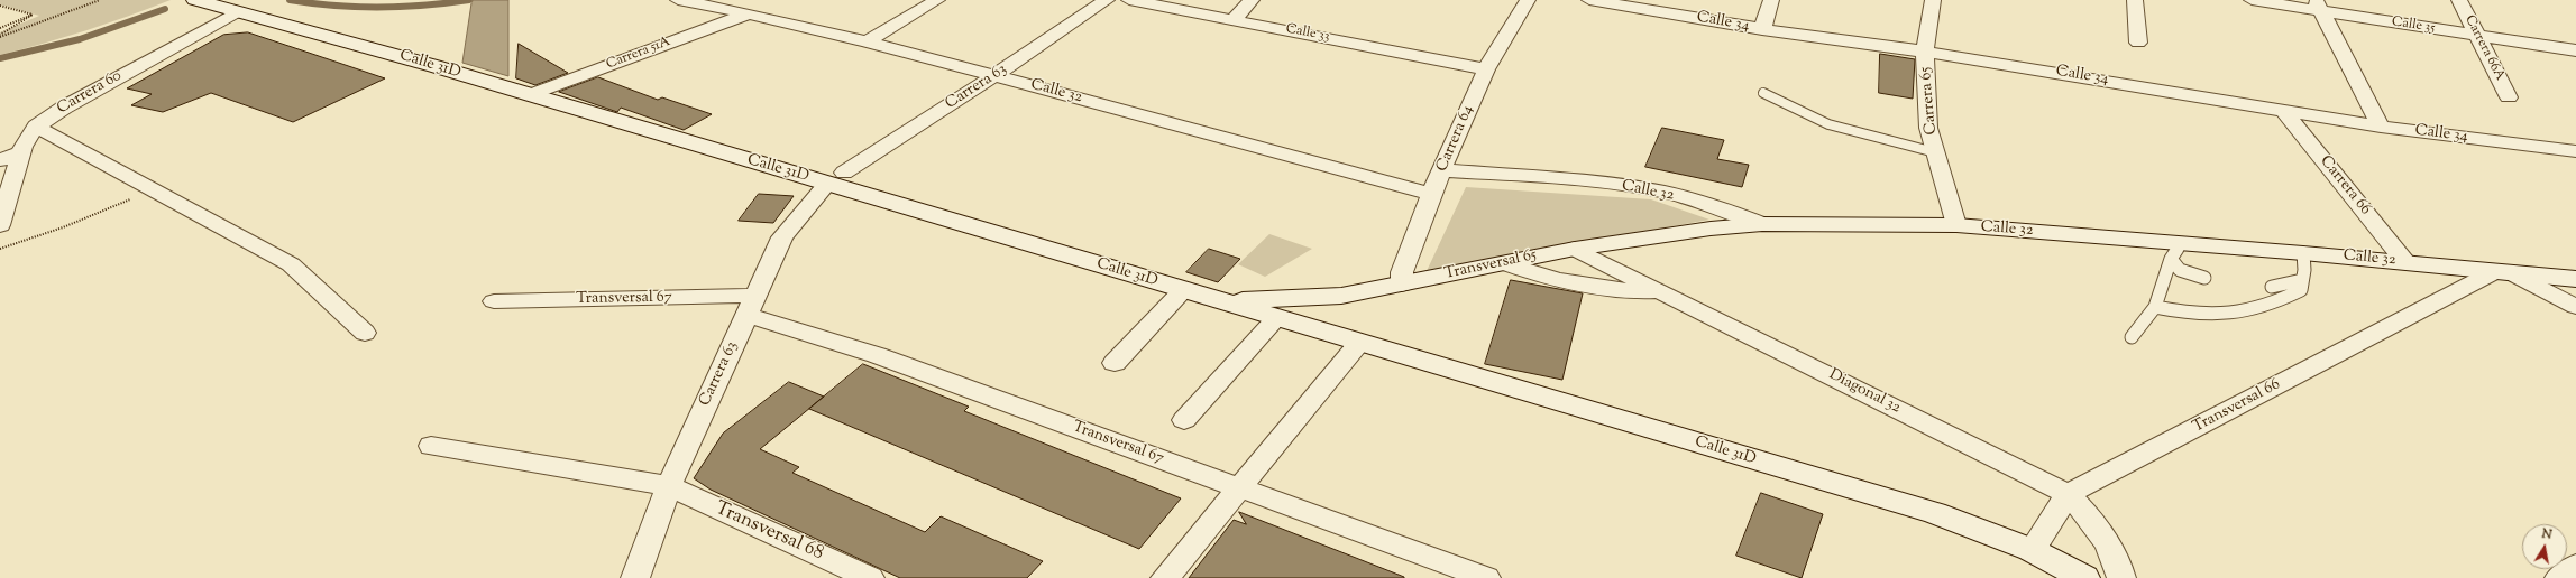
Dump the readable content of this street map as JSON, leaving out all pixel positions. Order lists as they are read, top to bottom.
{
  "streets": {
    "street": [
      "Calle 34",
      "Calle 35",
      "Calle 33",
      "Carrera 66A",
      "Carrera 51A",
      "Calle 31D",
      "Carrera 63",
      "Calle 32",
      "Carrera 60",
      "Carrera 65",
      "Carrera 64",
      "Carrera 66",
      "Transversal 65",
      "Transversal 67",
      "Diagonal 32",
      "Transversal 66",
      "Transversal 68"
    ]
  },
  "crossings": [
    ["Calle 34", "Carrera 65"],
    ["Calle 34", "Carrera 66"],
    ["Calle 35", "Carrera 66A"],
    ["Calle 33", "Carrera 64"],
    ["Carrera 51A", "Calle 31D"],
    ["Carrera 51A", "Calle 32"],
    ["Calle 31D", "Carrera 63"],
    ["Calle 31D", "Carrera 60"],
    ["Calle 31D", "Transversal 65"],
    ["Carrera 63", "Calle 32"],
    ["Carrera 63", "Transversal 67"],
    ["Carrera 63", "Transversal 68"],
    ["Calle 32", "Carrera 65"],
    ["Calle 32", "Carrera 64"],
    ["Calle 32", "Carrera 66"],
    ["Calle 32", "Transversal 65"],
    ["Calle 32", "Transversal 66"],
    ["Carrera 64", "Transversal 65"],
    ["Transversal 65", "Diagonal 32"],
    ["Diagonal 32", "Transversal 66"]
  ],
  "north": "top"
}
